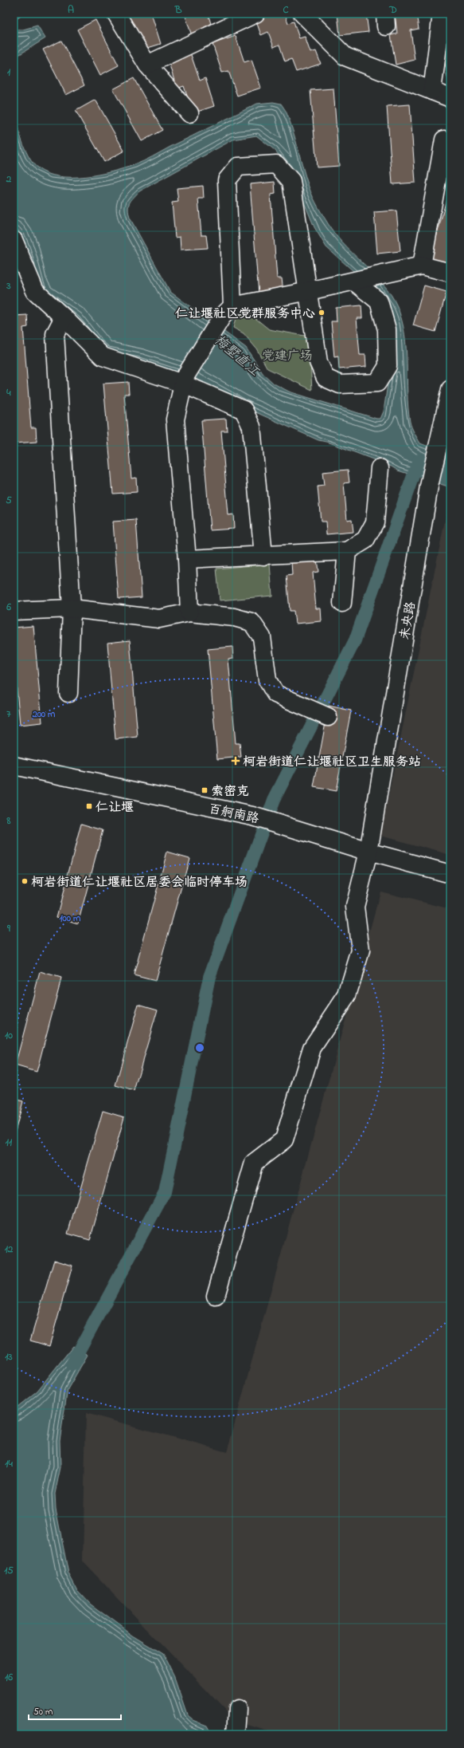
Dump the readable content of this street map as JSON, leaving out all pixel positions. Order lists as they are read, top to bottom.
{
  "streets": {
    "street": ["未央路", "百舸南路"]
  },
  "crossings": [
    ["未央路", "百舸南路"]
  ],
  "water": ["梅墅直江"],
  "parks": ["党建广场"],
  "places": {
    "other": ["仁让堰社区党群服务中心", "柯岩街道仁让堰社区居委会临时停车场"],
    "health": ["柯岩街道仁让堰社区卫生服务站"],
    "transit": ["索密克", "仁让堰"]
  },
  "scale_bar": "50 m",
  "grid": {
    "columns": [
      "A",
      "B",
      "C",
      "D"
    ],
    "rows": [
      "1",
      "2",
      "3",
      "4",
      "5",
      "6",
      "7",
      "8",
      "9",
      "10",
      "11",
      "12",
      "13",
      "14",
      "15",
      "16"
    ]
  },
  "rings": ["200 m", "100 m"]
}
